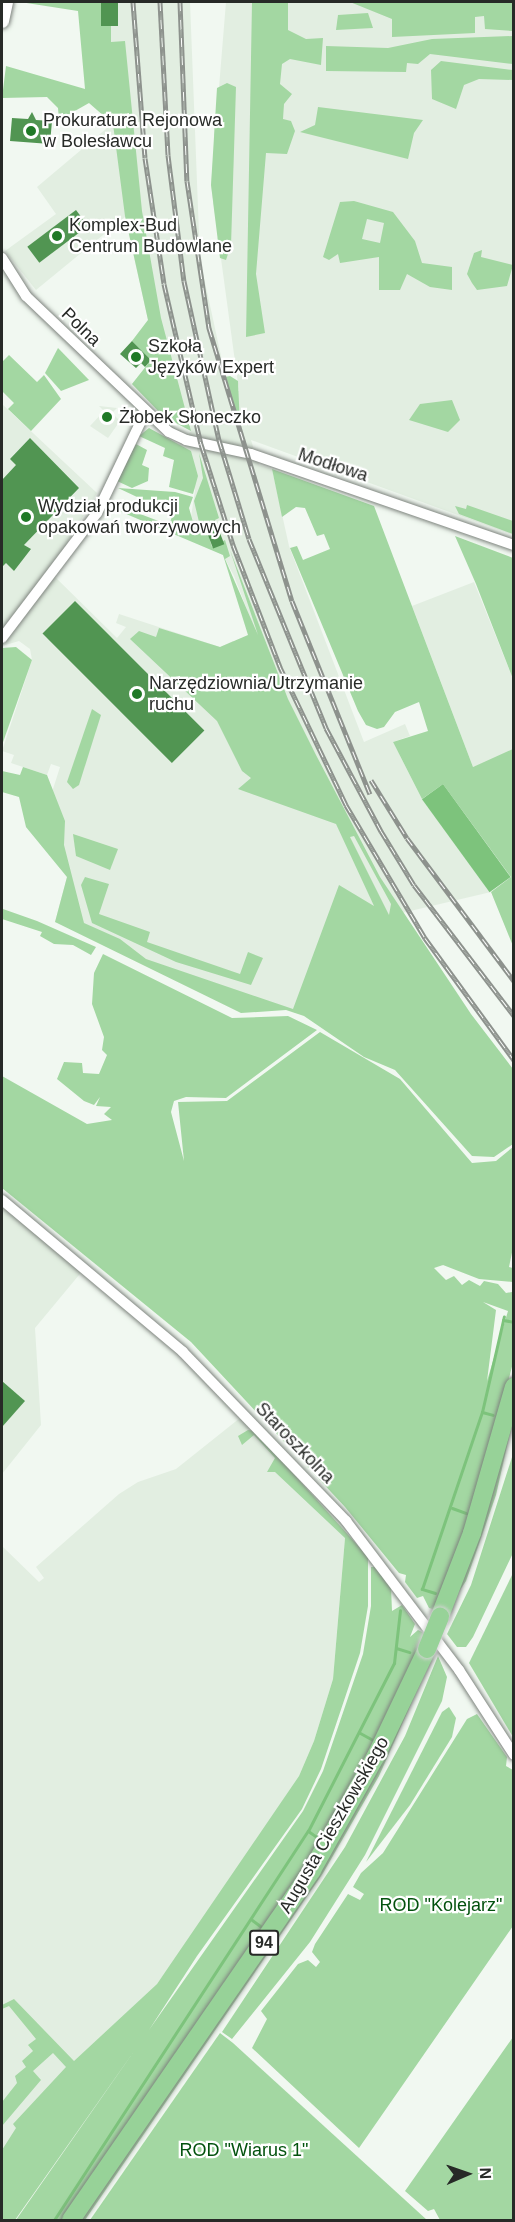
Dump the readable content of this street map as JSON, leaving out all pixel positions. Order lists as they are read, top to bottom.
{
  "streets": {
    "main road": ["Augusta Cieszkowskiego", "94"],
    "street": ["Polna", "Modłowa", "Staroszkolna"]
  },
  "crossings": [
    ["Polna", "Modłowa"]
  ],
  "parks": ["ROD \"Kolejarz\"", "ROD \"Wiarus 1\""],
  "places": [
    "Prokuratura Rejonowa w Bolesławcu",
    "Komplex-Bud Centrum Budowlane",
    "Szkoła Języków Expert",
    "Żłobek Słoneczko",
    "Wydział produkcji opakowań tworzywowych",
    "Narzędziownia/Utrzymanie ruchu"
  ],
  "north": "right"
}
